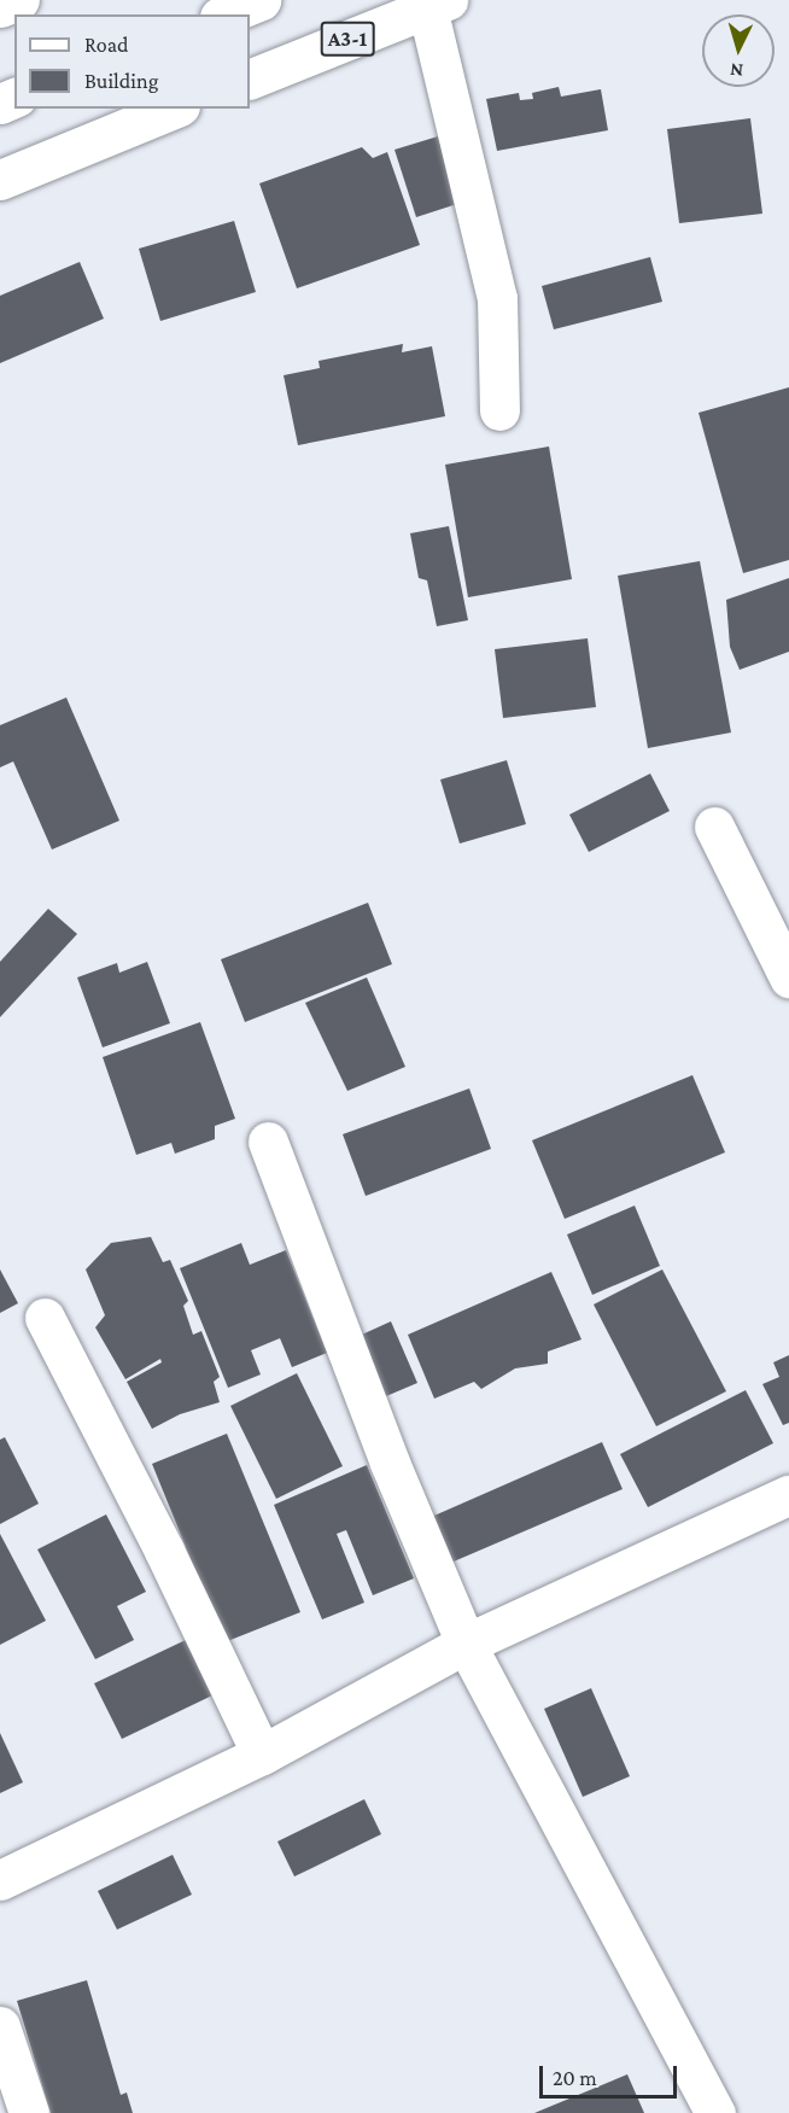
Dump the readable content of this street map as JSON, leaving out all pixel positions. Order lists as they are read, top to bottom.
{
  "streets": {
    "main road": ["A3-1"]
  },
  "legend": ["Road", "Building"],
  "scale_bar": "20 m",
  "north": "bottom"
}
